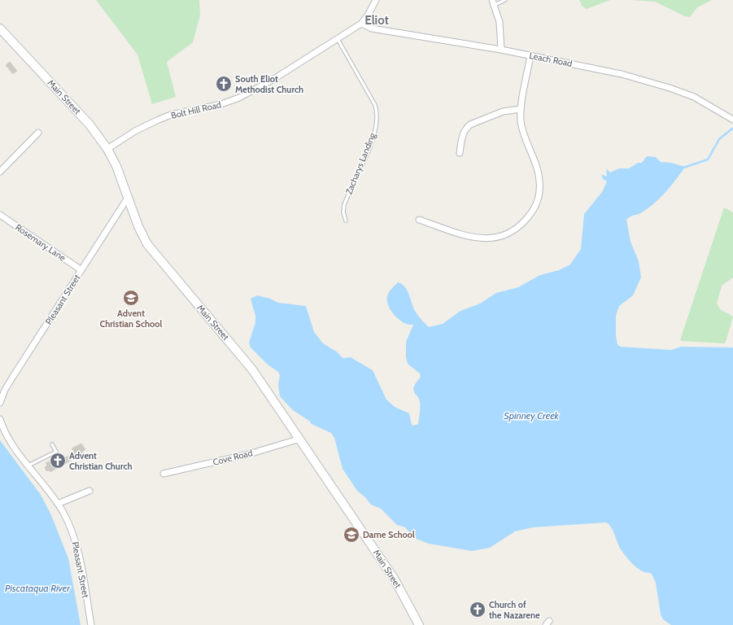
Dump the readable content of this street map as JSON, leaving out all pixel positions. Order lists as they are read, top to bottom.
{
  "streets": {
    "main road": ["Main Street"],
    "street": [
      "Leach Road",
      "Bolt Hill Road",
      "Rosemary Lane",
      "Pleasant Street",
      "Cove Road"
    ],
    "lane": ["Zacharys Landing"]
  },
  "crossings": [
    ["Leach Road", "Bolt Hill Road"],
    ["Main Street", "Bolt Hill Road"],
    ["Main Street", "Pleasant Street"],
    ["Main Street", "Cove Road"],
    ["Bolt Hill Road", "Zacharys Landing"],
    ["Rosemary Lane", "Pleasant Street"]
  ],
  "districts": ["Eliot"],
  "water": ["Spinney Creek", "Piscataqua River"],
  "places": {
    "church": ["South Eliot Methodist Church", "Advent Christian Church", "Church of the Nazarene"],
    "school or university": ["Advent Christian School", "Dame School"]
  }
}
